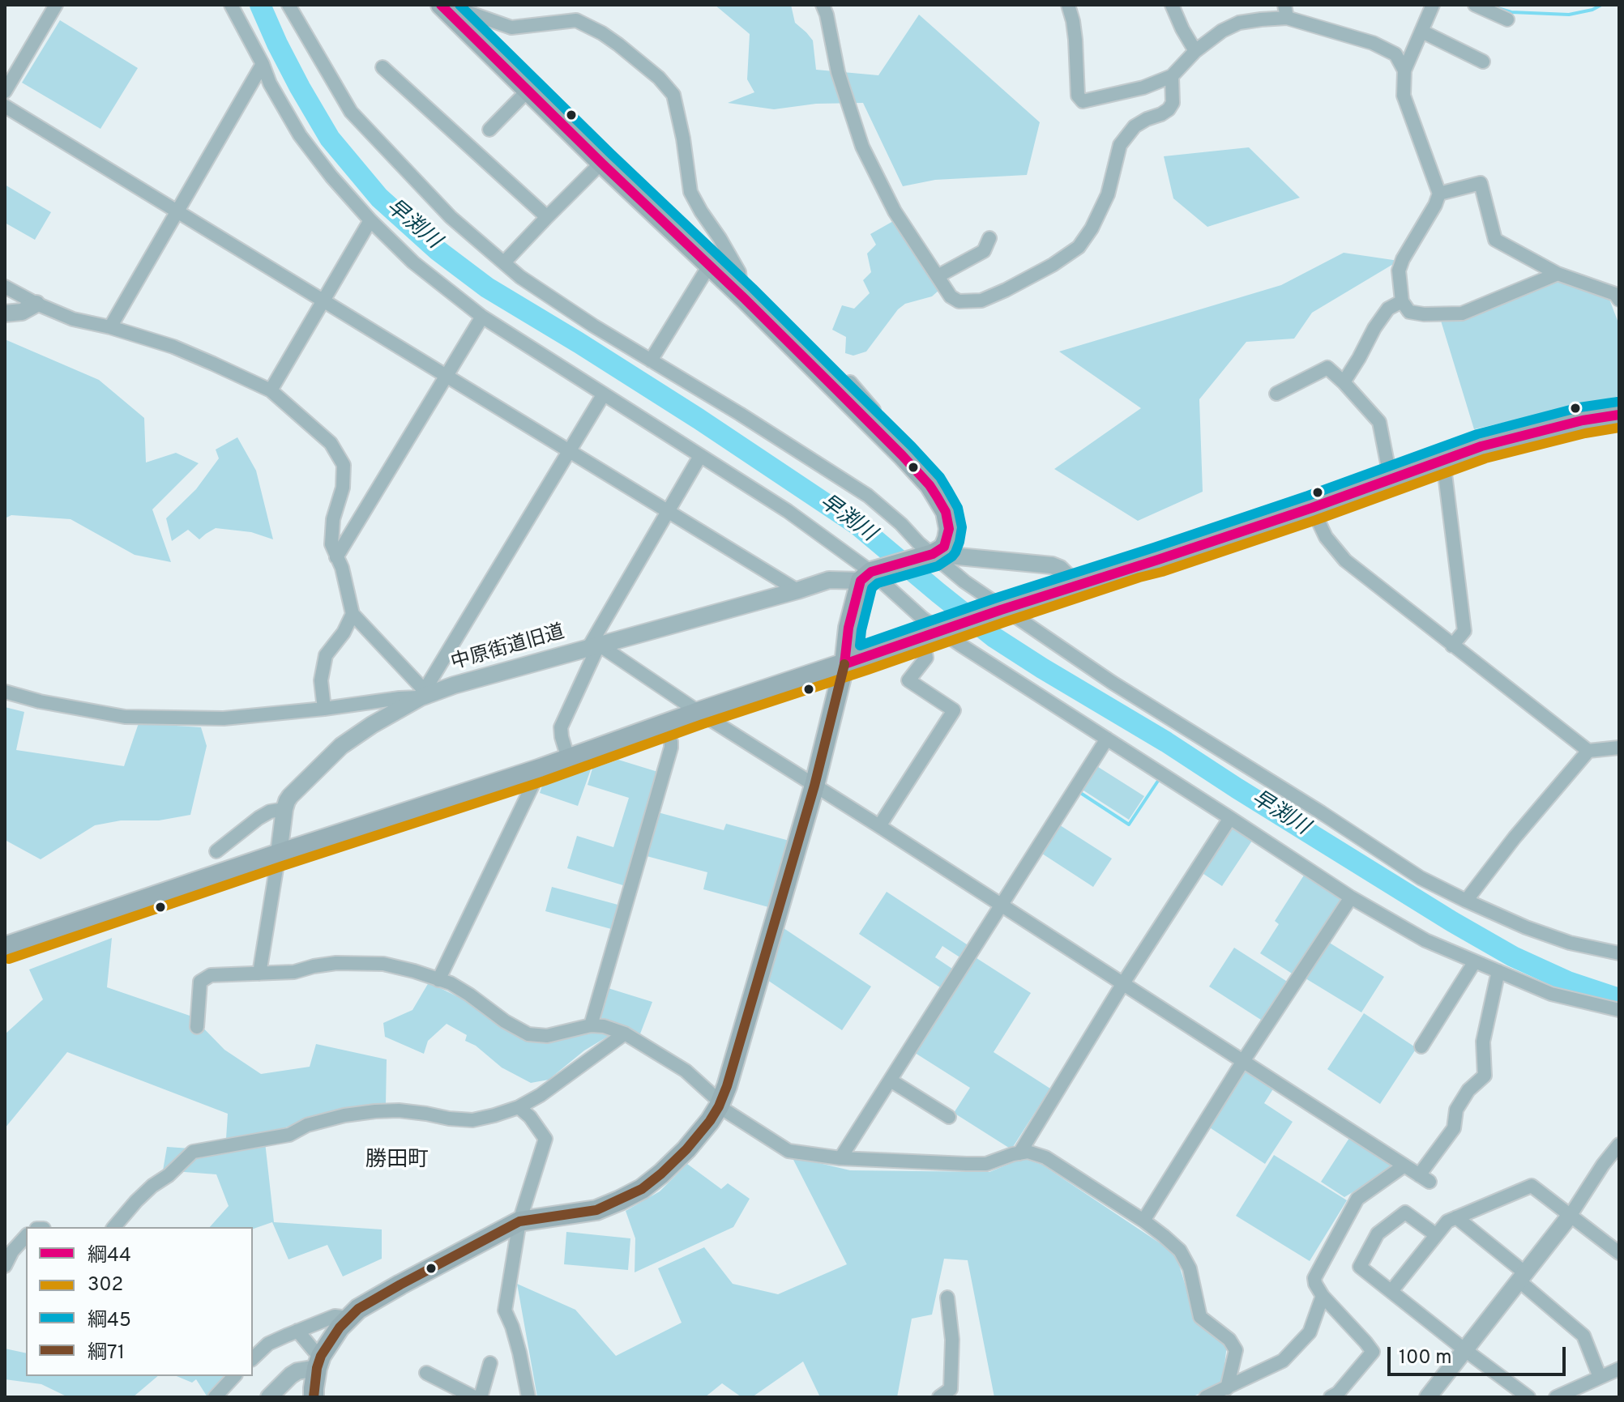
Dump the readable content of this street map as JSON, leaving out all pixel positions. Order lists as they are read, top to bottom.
{
  "streets": {
    "street": ["中原街道旧道"]
  },
  "districts": ["勝田町"],
  "water": ["早渕川"],
  "lines": [
    "transit line 綱44",
    "transit line 綱45",
    "transit line 302",
    "transit line 綱71"
  ],
  "legend": [
    "綱44",
    "302",
    "綱45",
    "綱71"
  ],
  "scale_bar": "100 m"
}
